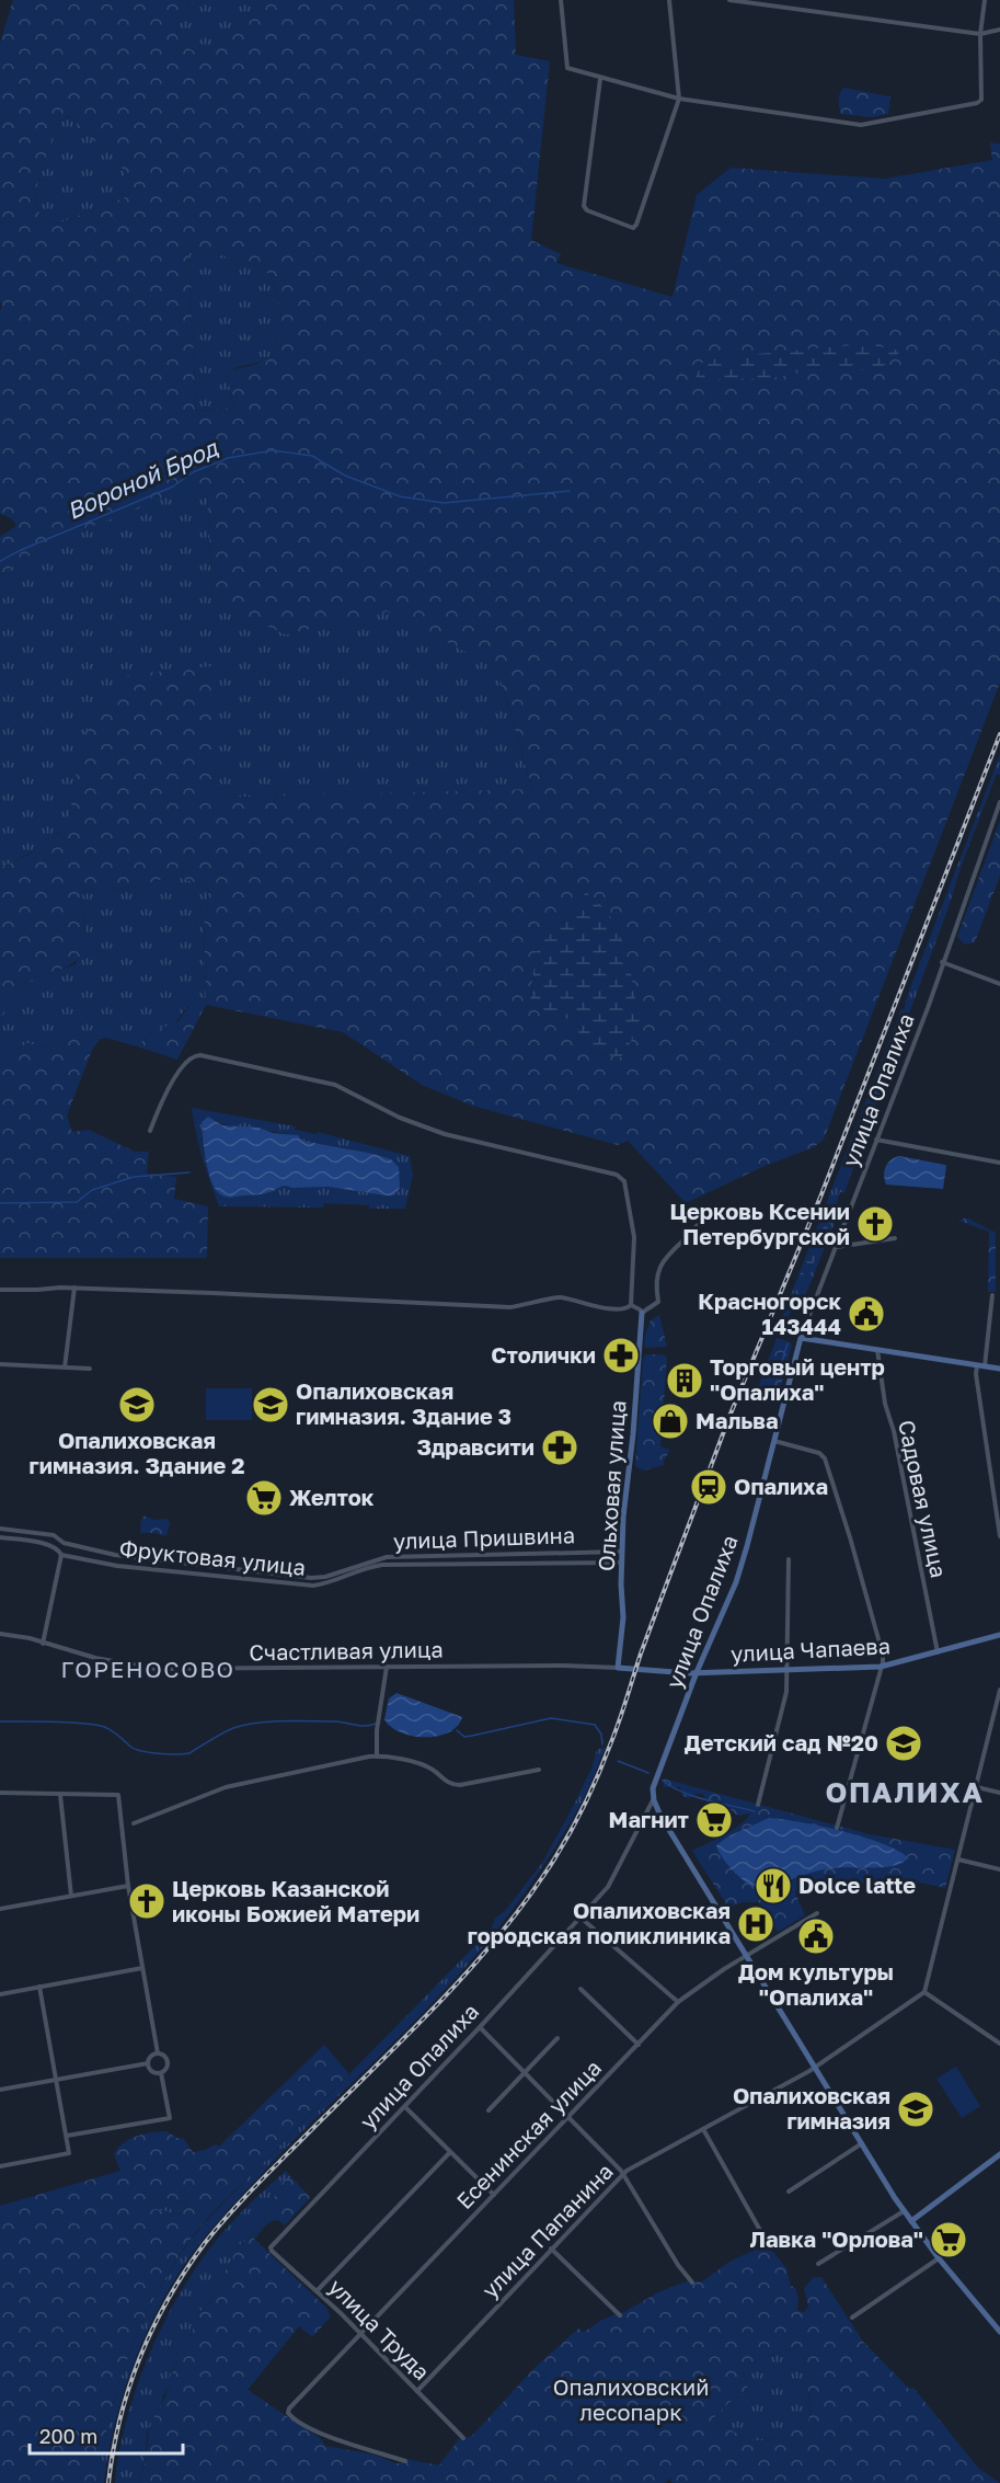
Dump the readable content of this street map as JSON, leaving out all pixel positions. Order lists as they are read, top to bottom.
{
  "streets": {
    "street": [
      "улица Опалиха",
      "Ольховая улица",
      "Садовая улица",
      "улица Пришвина",
      "Фруктовая улица",
      "улица Чапаева",
      "Счастливая улица",
      "Есенинская улица",
      "улица Папанина",
      "улица Труда"
    ]
  },
  "crossings": [
    ["улица Опалиха", "улица Чапаева"],
    ["улица Опалиха", "улица Труда"],
    ["Ольховая улица", "улица Пришвина"],
    ["Ольховая улица", "Фруктовая улица"],
    ["Ольховая улица", "улица Чапаева"],
    ["Ольховая улица", "Счастливая улица"],
    ["Садовая улица", "улица Чапаева"],
    ["улица Чапаева", "Счастливая улица"],
    ["Есенинская улица", "улица Труда"],
    ["улица Папанина", "улица Труда"]
  ],
  "districts": ["ГОРЕНОСОВО", "ОПАЛИХА"],
  "water": ["Вороной Брод"],
  "parks": ["Опалиховский лесопарк"],
  "places": {
    "church": ["Церковь Ксении Петербургской", "Церковь Казанской иконы Божией Матери"],
    "public building": ["Красногорск 143444", "Дом культуры \"Опалиха\""],
    "pharmacy": ["Столички", "Здравсити"],
    "building": ["Торговый центр \"Опалиха\""],
    "school or university": [
      "Опалиховская гимназия. Здание 2",
      "Опалиховская гимназия. Здание 3",
      "Детский сад №20",
      "Опалиховская гимназия"
    ],
    "shop": ["Мальва"],
    "station": ["Опалиха"],
    "supermarket": ["Желток", "Магнит", "Лавка \"Орлова\""],
    "restaurant": ["Dolce latte"],
    "hospital": ["Опалиховская городская поликлиника"]
  },
  "scale_bar": "200 m"
}
